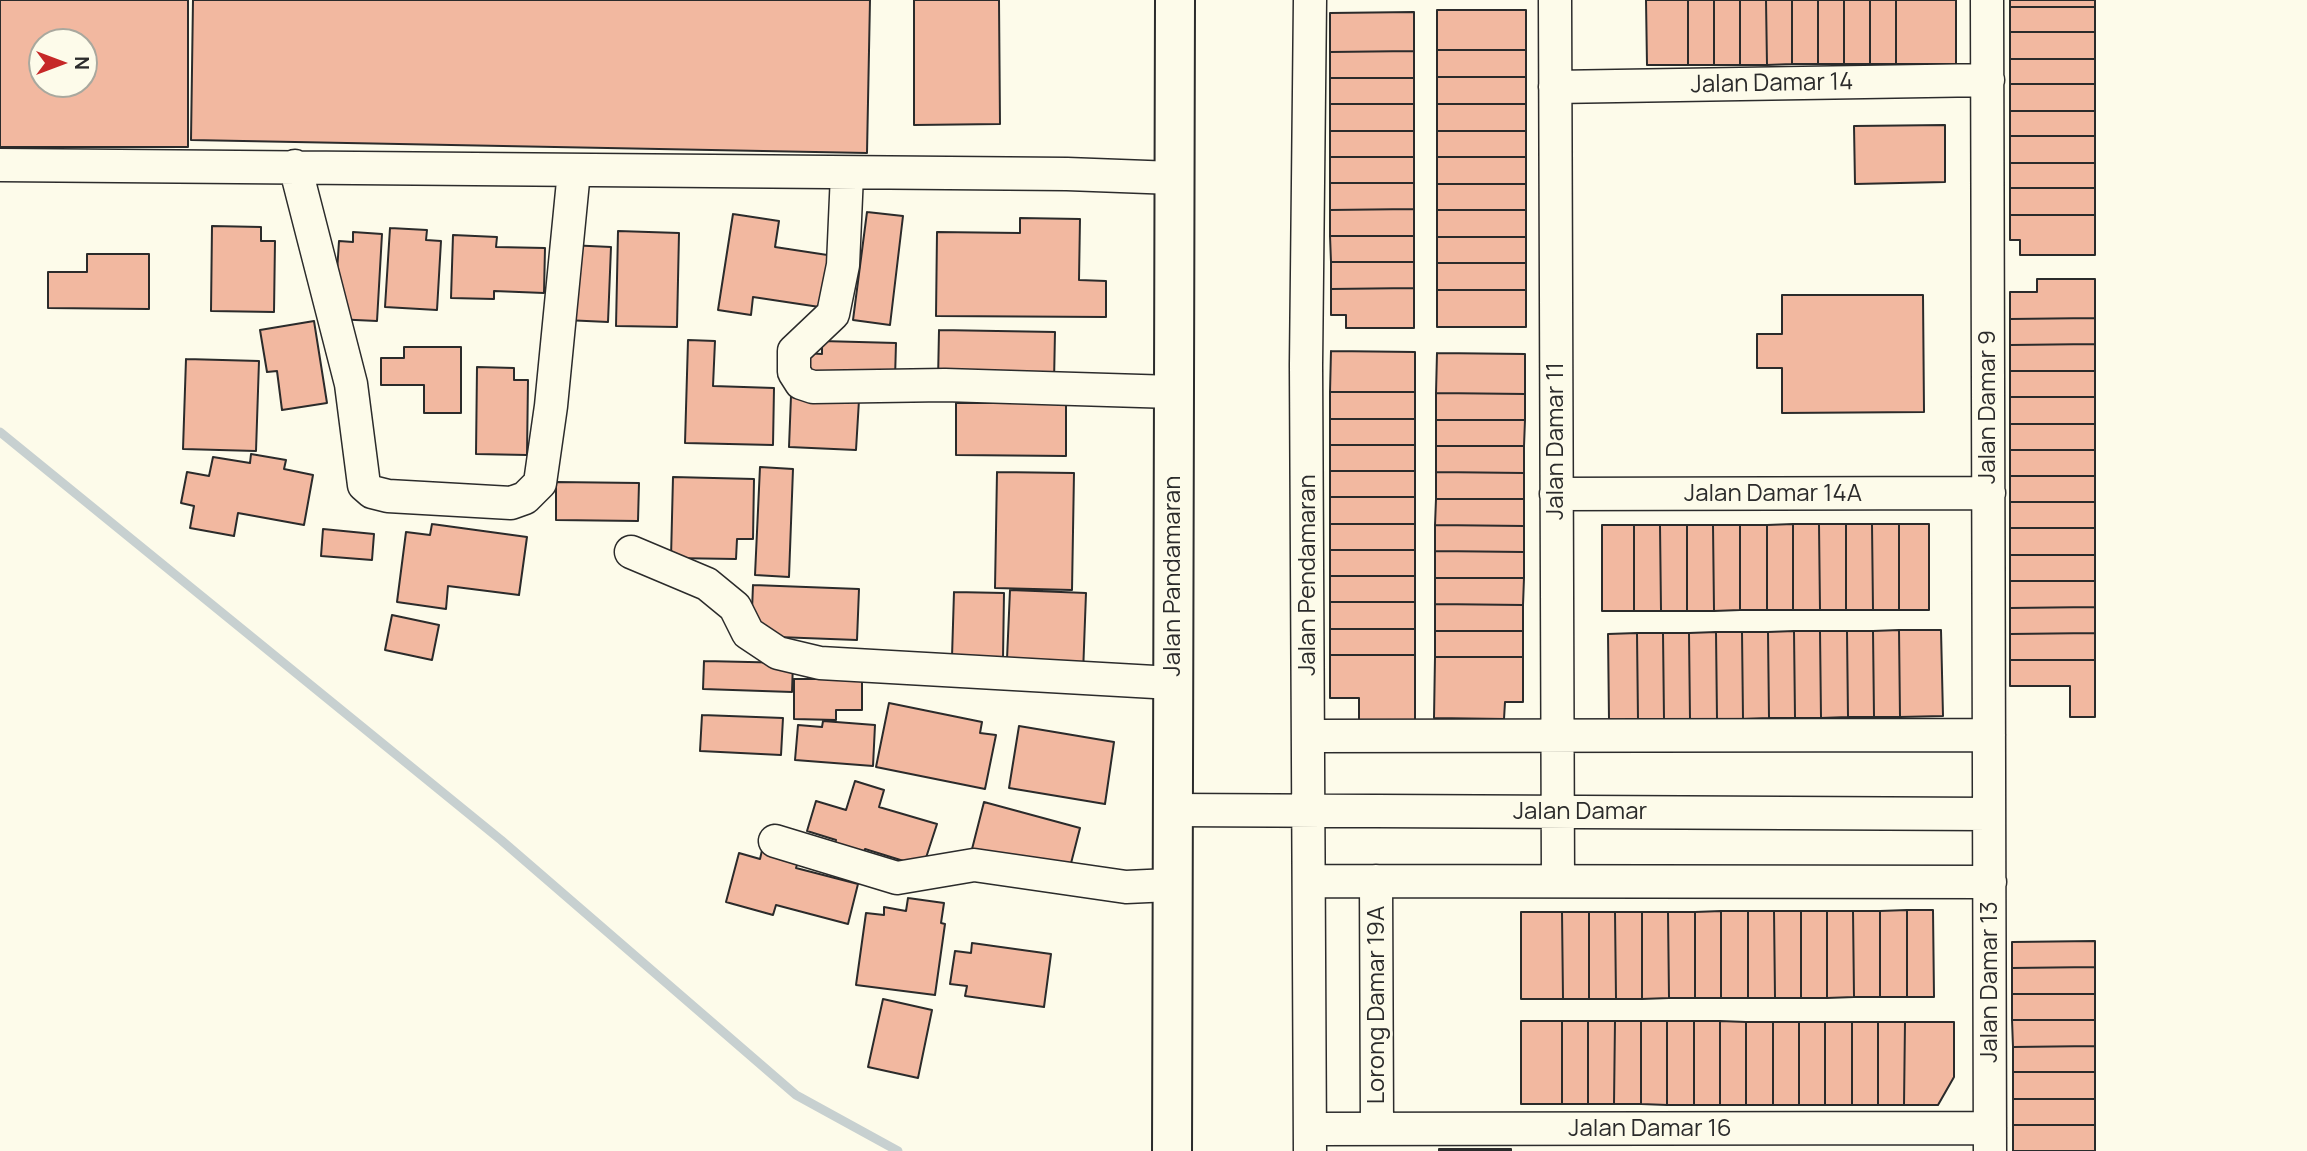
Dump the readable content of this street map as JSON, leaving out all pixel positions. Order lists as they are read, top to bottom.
{
  "streets": {
    "main road": ["Jalan Pandamaran"],
    "street": [
      "Jalan Damar 14",
      "Jalan Damar 9",
      "Jalan Damar 11",
      "Jalan Damar 14A",
      "Jalan Pendamaran",
      "Jalan Damar",
      "Jalan Damar 13",
      "Lorong Damar 19A",
      "Jalan Damar 16"
    ]
  },
  "crossings": [
    ["Jalan Damar 14", "Jalan Damar 9"],
    ["Jalan Damar 14", "Jalan Damar 11"],
    ["Jalan Damar 9", "Jalan Damar 14A"],
    ["Jalan Damar 9", "Jalan Damar"],
    ["Jalan Damar 9", "Jalan Damar 13"],
    ["Jalan Damar 11", "Jalan Damar 14A"],
    ["Jalan Damar 11", "Jalan Damar"],
    ["Jalan Pendamaran", "Jalan Damar"],
    ["Jalan Pendamaran", "Jalan Damar 16"],
    ["Jalan Pandamaran", "Jalan Damar"],
    ["Jalan Damar", "Jalan Damar 13"],
    ["Jalan Damar 13", "Jalan Damar 16"],
    ["Lorong Damar 19A", "Jalan Damar 16"]
  ],
  "north": "right"
}
